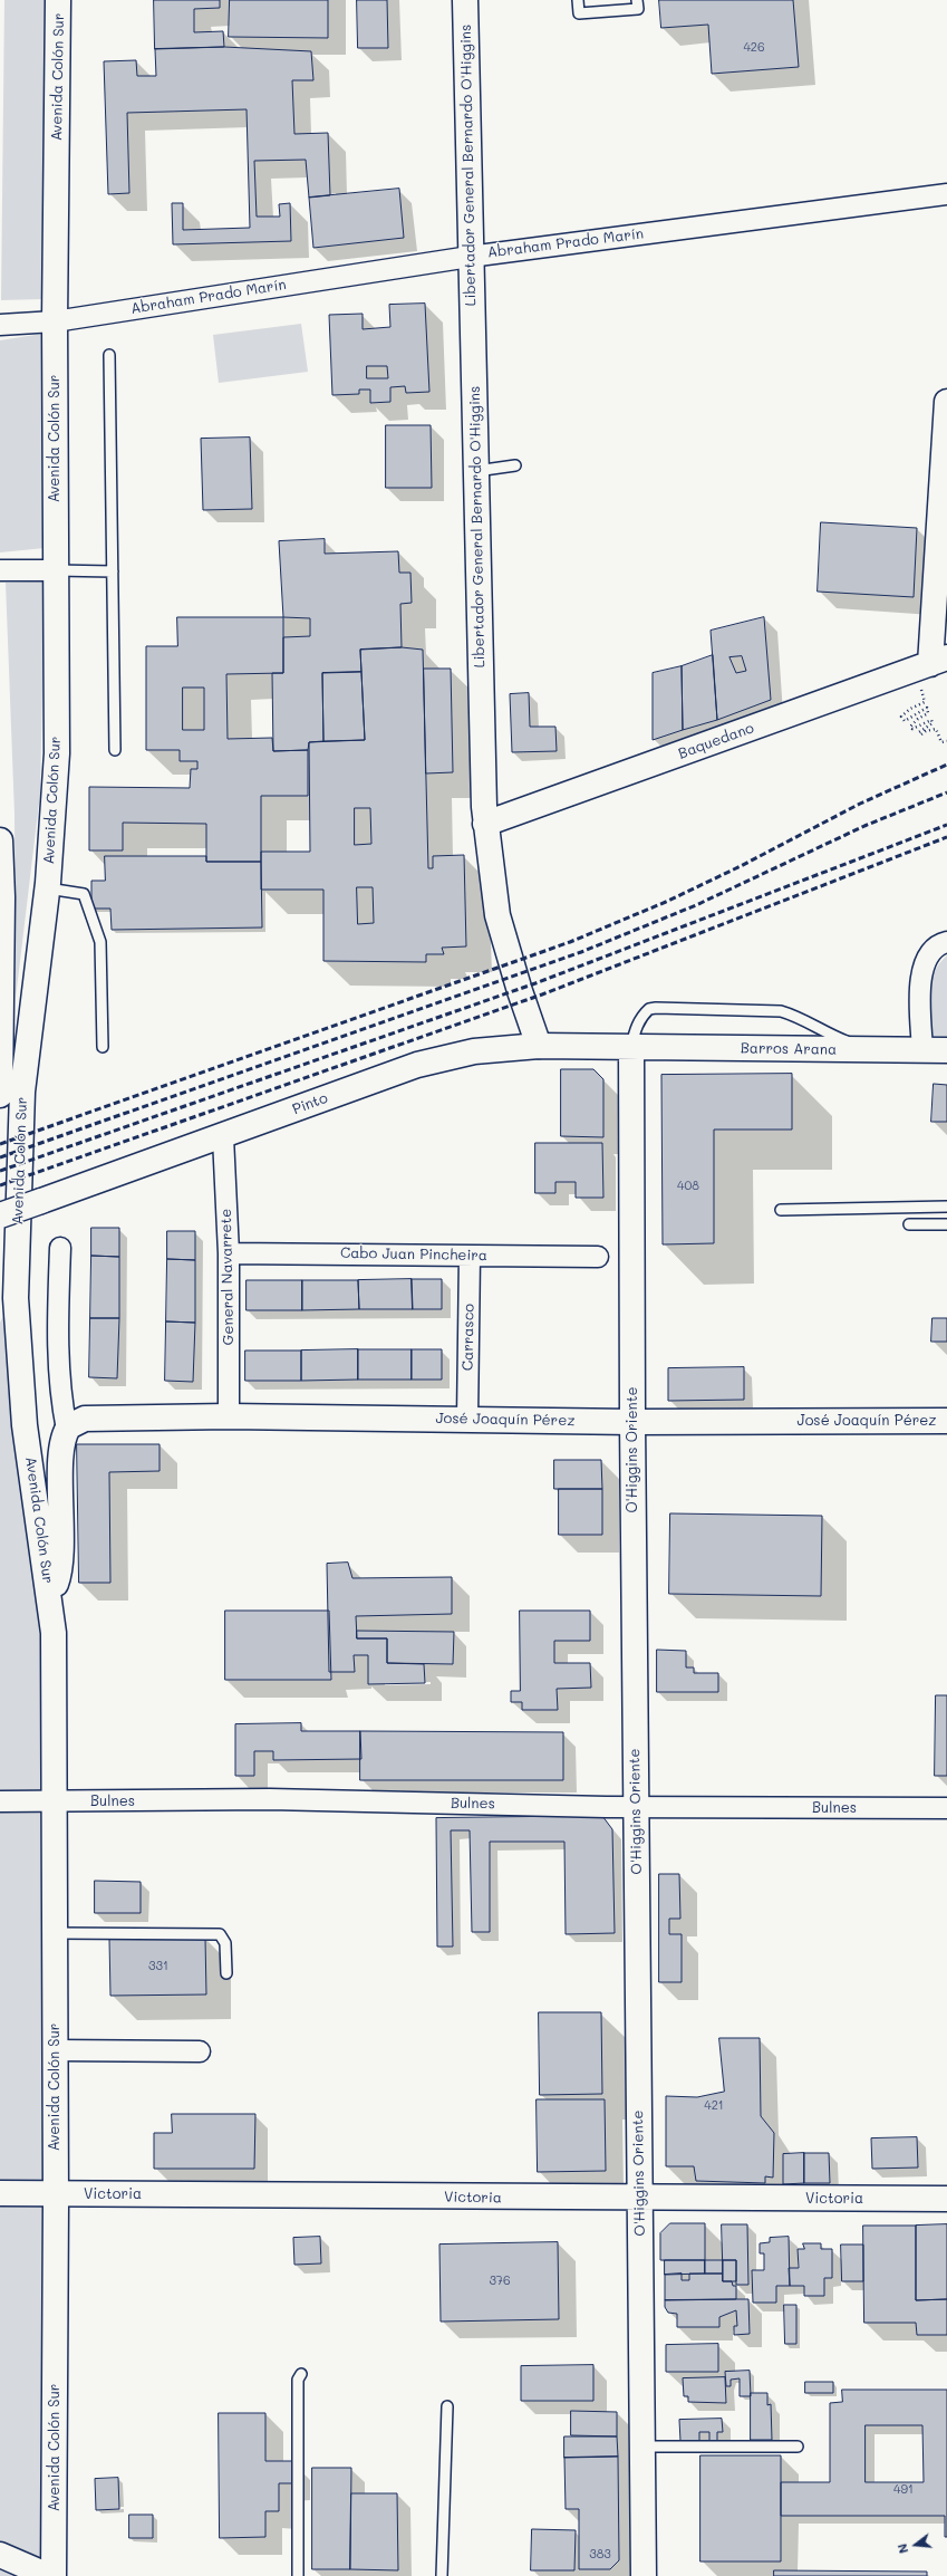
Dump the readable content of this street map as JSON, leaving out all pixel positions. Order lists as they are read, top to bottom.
{
  "streets": {
    "main road": [
      "Avenida Colón Sur",
      "Libertador General Bernardo O'Higgins",
      "Baquedano",
      "Barros Arana",
      "Pinto",
      "José Joaquín Pérez",
      "O'Higgins Oriente",
      "Victoria"
    ],
    "street": [
      "Abraham Prado Marín",
      "Cabo Juan Pincheira",
      "General Navarrete",
      "Carrasco",
      "Bulnes"
    ]
  },
  "crossings": [
    ["Avenida Colón Sur", "Abraham Prado Marín"],
    ["Avenida Colón Sur", "José Joaquín Pérez"],
    ["Avenida Colón Sur", "Bulnes"],
    ["Avenida Colón Sur", "Victoria"],
    ["Libertador General Bernardo O'Higgins", "Abraham Prado Marín"],
    ["Libertador General Bernardo O'Higgins", "Baquedano"],
    ["Libertador General Bernardo O'Higgins", "Pinto"],
    ["Barros Arana", "Pinto"],
    ["Barros Arana", "O'Higgins Oriente"],
    ["Pinto", "General Navarrete"],
    ["Pinto", "O'Higgins Oriente"],
    ["Cabo Juan Pincheira", "General Navarrete"],
    ["Cabo Juan Pincheira", "Carrasco"],
    ["General Navarrete", "José Joaquín Pérez"],
    ["Carrasco", "José Joaquín Pérez"],
    ["José Joaquín Pérez", "O'Higgins Oriente"],
    ["O'Higgins Oriente", "Bulnes"],
    ["O'Higgins Oriente", "Victoria"]
  ],
  "house_numbers": [
    "426",
    "408",
    "331",
    "421",
    "376",
    "491",
    "383"
  ],
  "north": "left"
}
